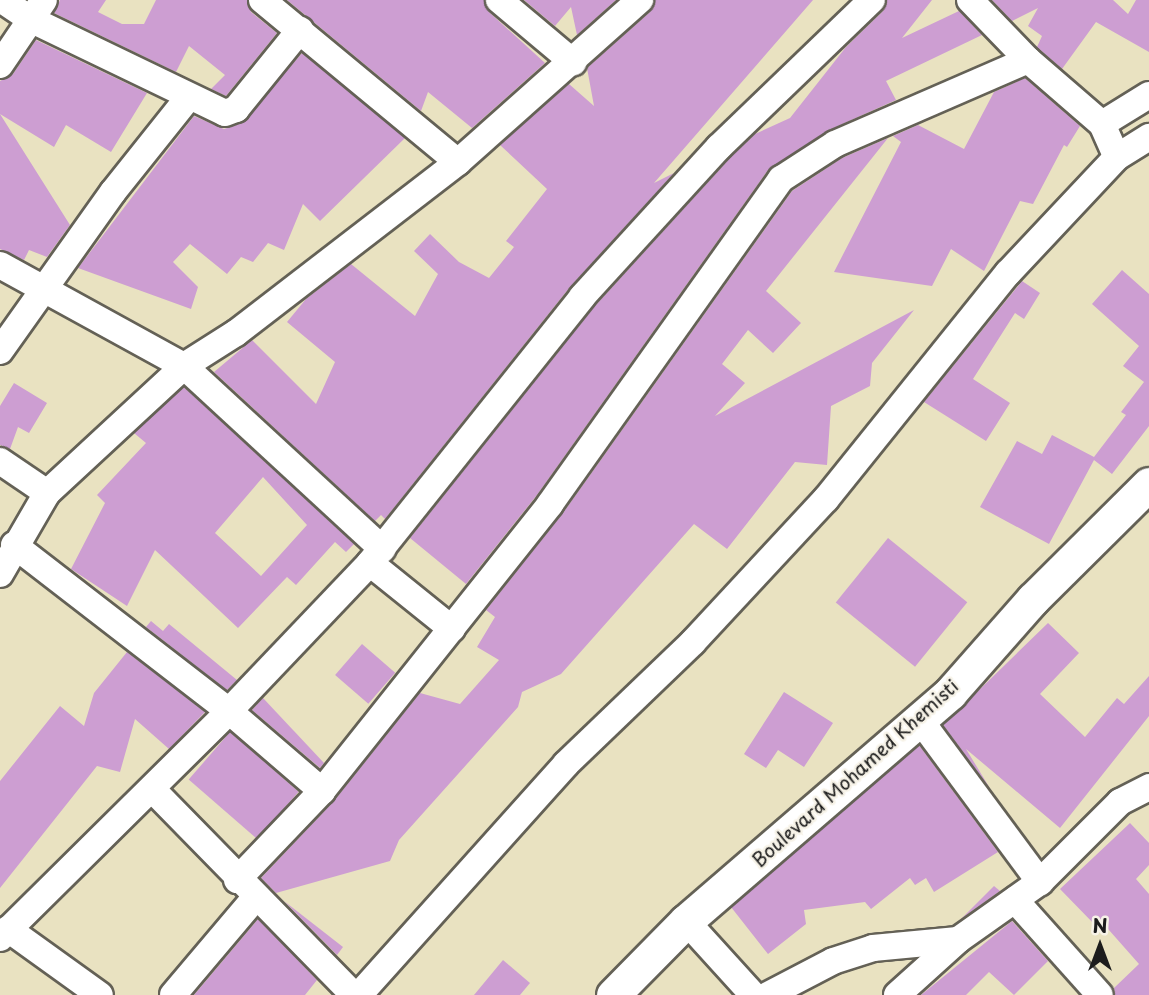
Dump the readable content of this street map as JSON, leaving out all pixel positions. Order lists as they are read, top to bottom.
{
  "streets": {
    "main road": ["Boulevard Mohamed Khemisti"]
  },
  "north": "top"
}
